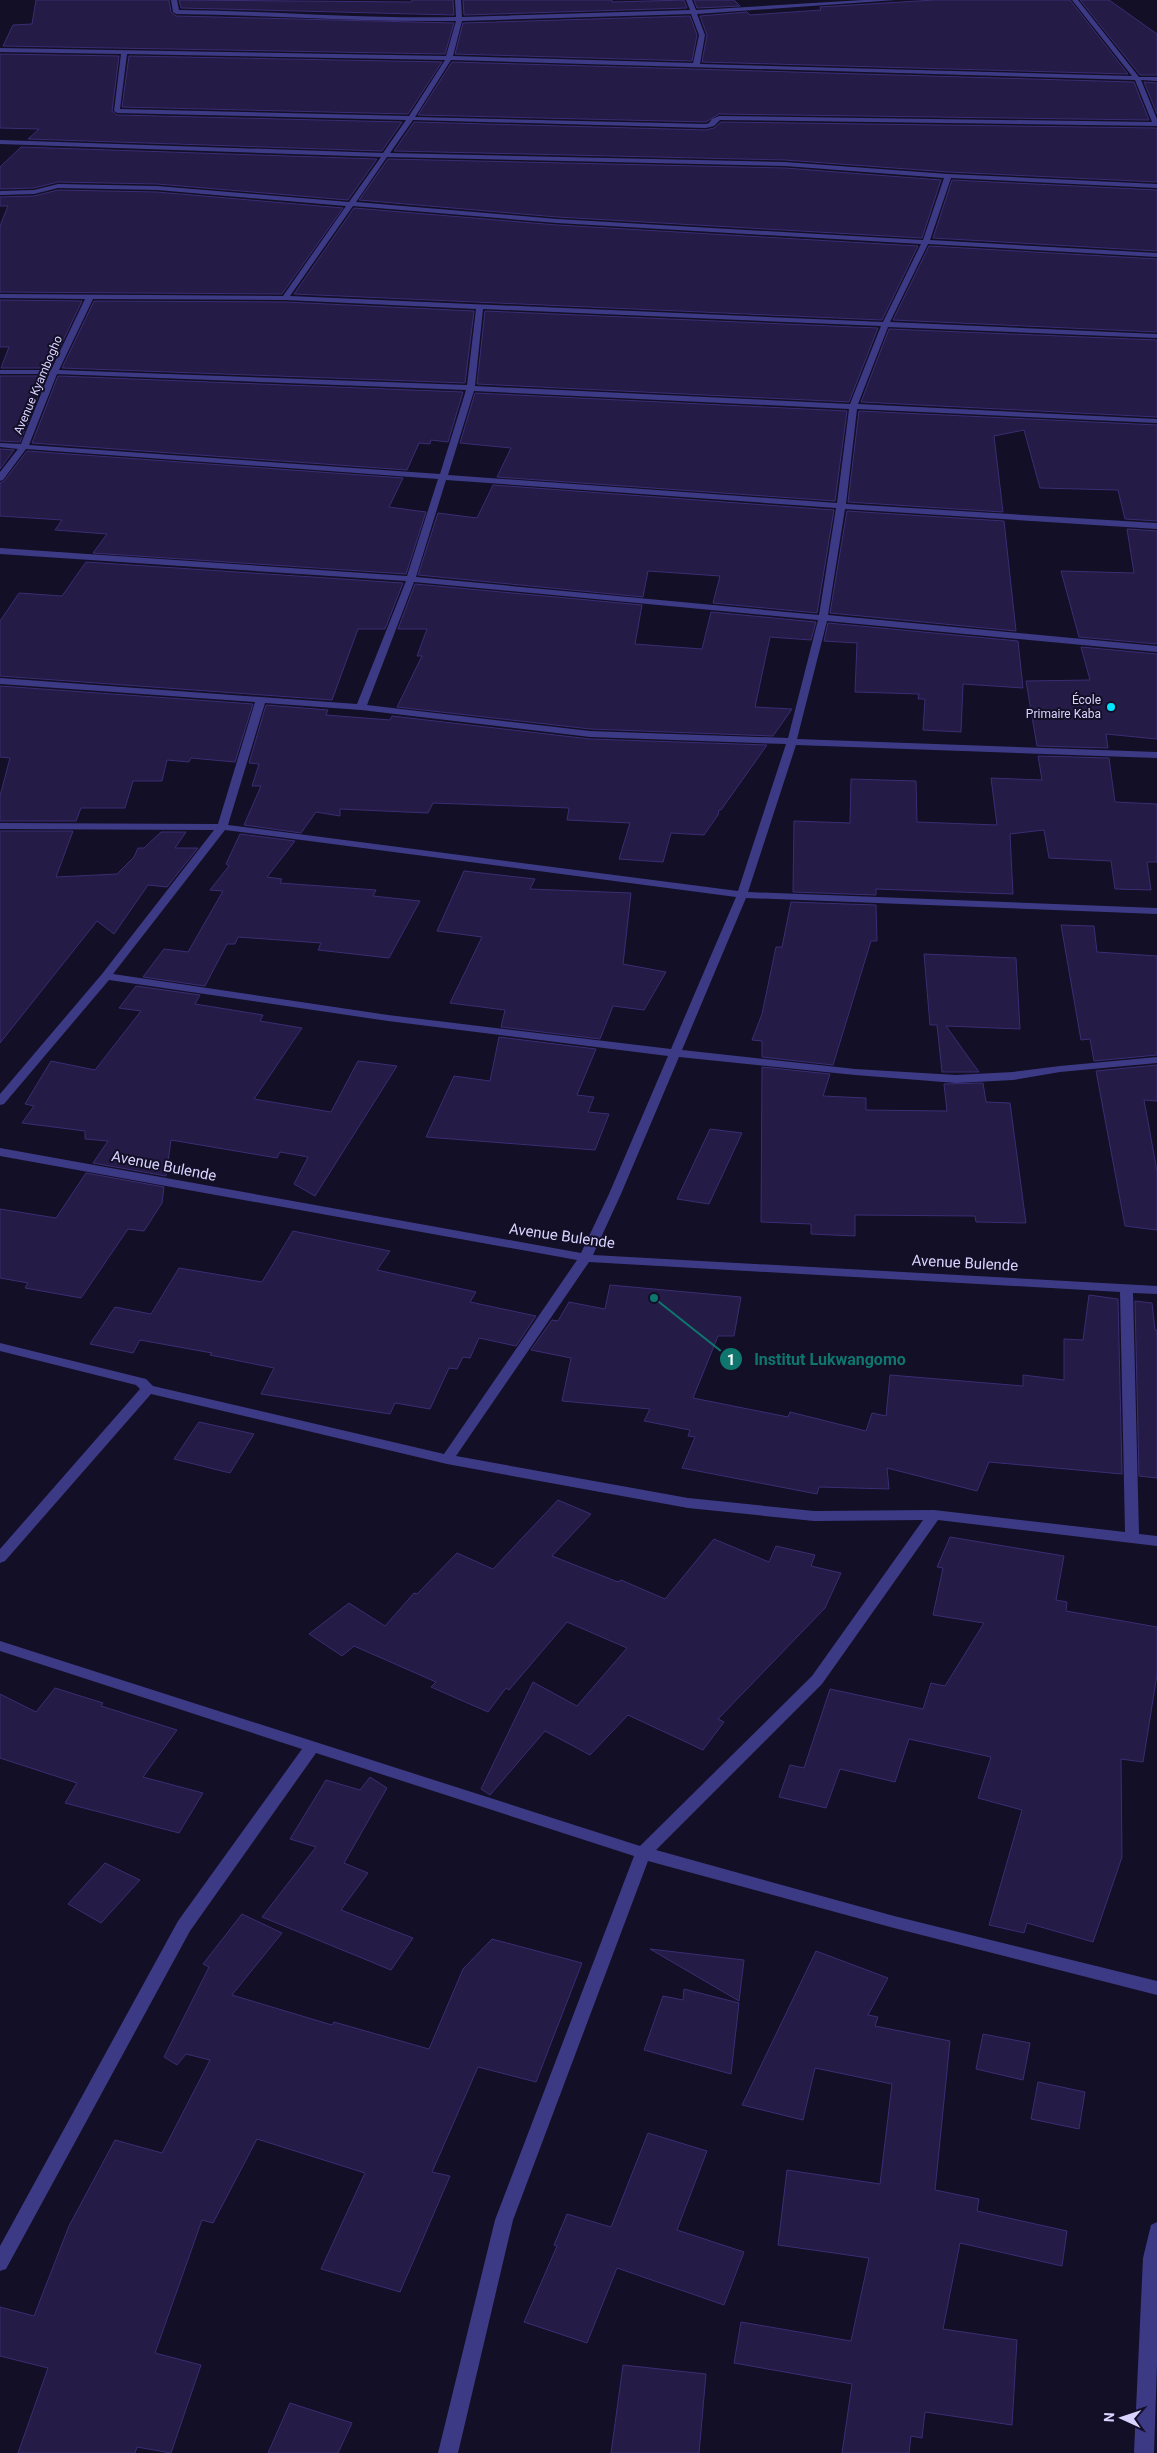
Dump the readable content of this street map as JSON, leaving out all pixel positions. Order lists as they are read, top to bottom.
{
  "streets": {
    "street": ["Avenue Kyambogho", "Avenue Bulende"]
  },
  "places": ["École Primaire Kaba", "Institut Lukwangomo"],
  "north": "left"
}
